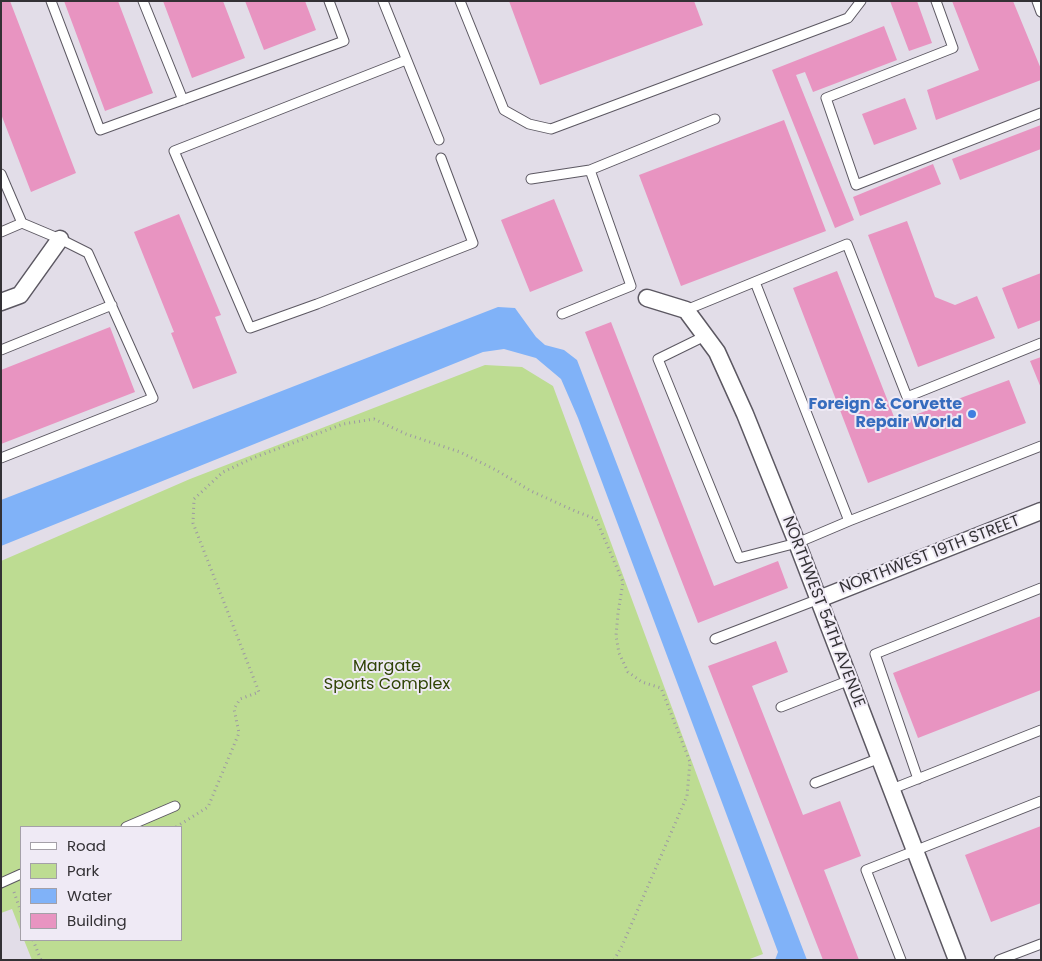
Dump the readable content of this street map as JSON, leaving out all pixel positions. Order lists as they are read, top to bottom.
{
  "streets": {
    "street": ["NORTHWEST 19TH STREET", "NORTHWEST 54TH AVENUE"]
  },
  "crossings": [
    ["NORTHWEST 19TH STREET", "NORTHWEST 54TH AVENUE"]
  ],
  "parks": ["Margate Sports Complex"],
  "places": ["Foreign & Corvette Repair World"],
  "legend": [
    "Road",
    "Park",
    "Water",
    "Building"
  ]
}
